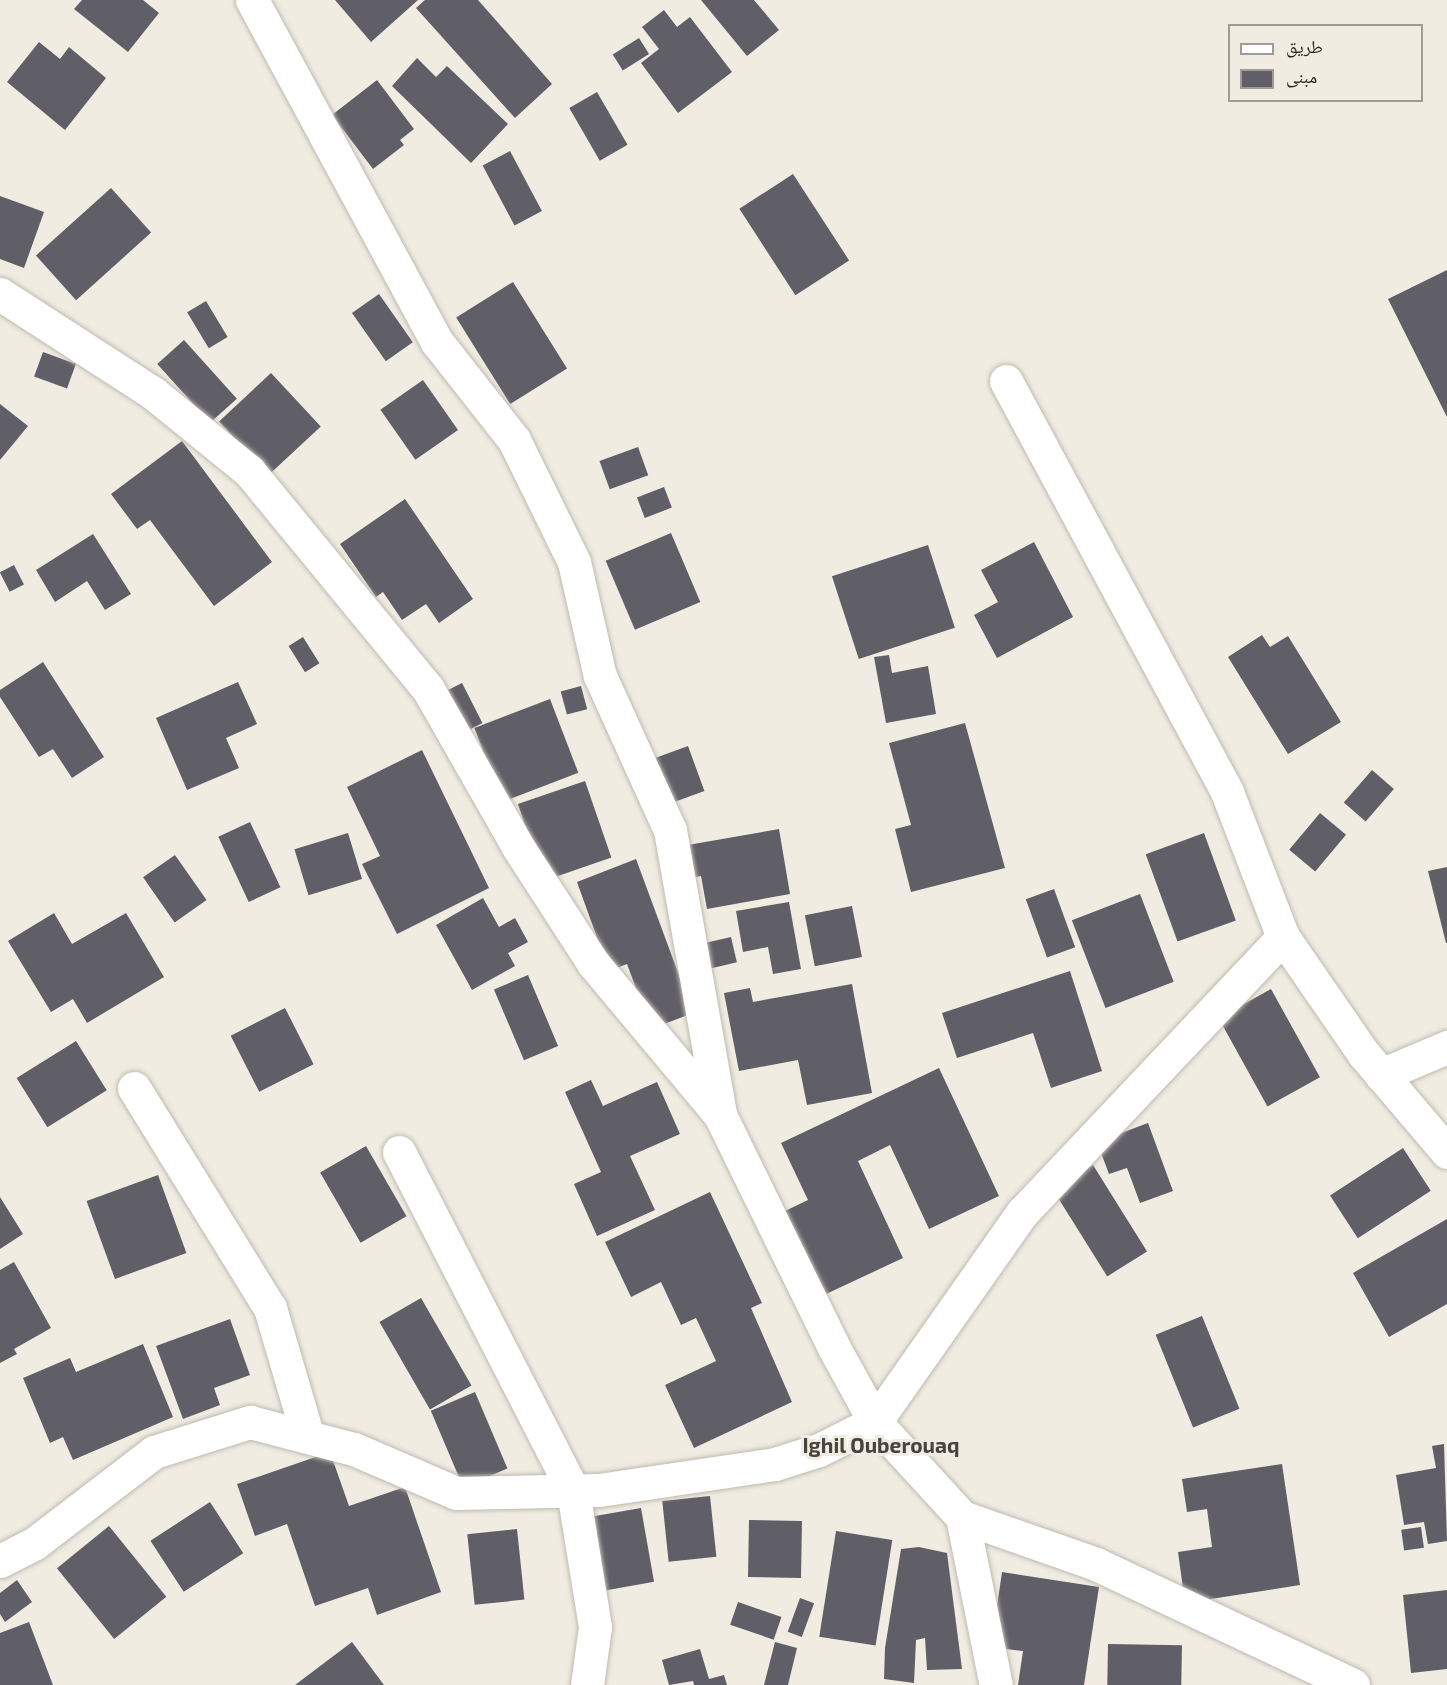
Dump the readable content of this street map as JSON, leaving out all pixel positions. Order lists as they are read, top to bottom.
{
  "districts": ["Ighil Ouberouaq"],
  "legend": ["طريق", "مبنى"]
}
